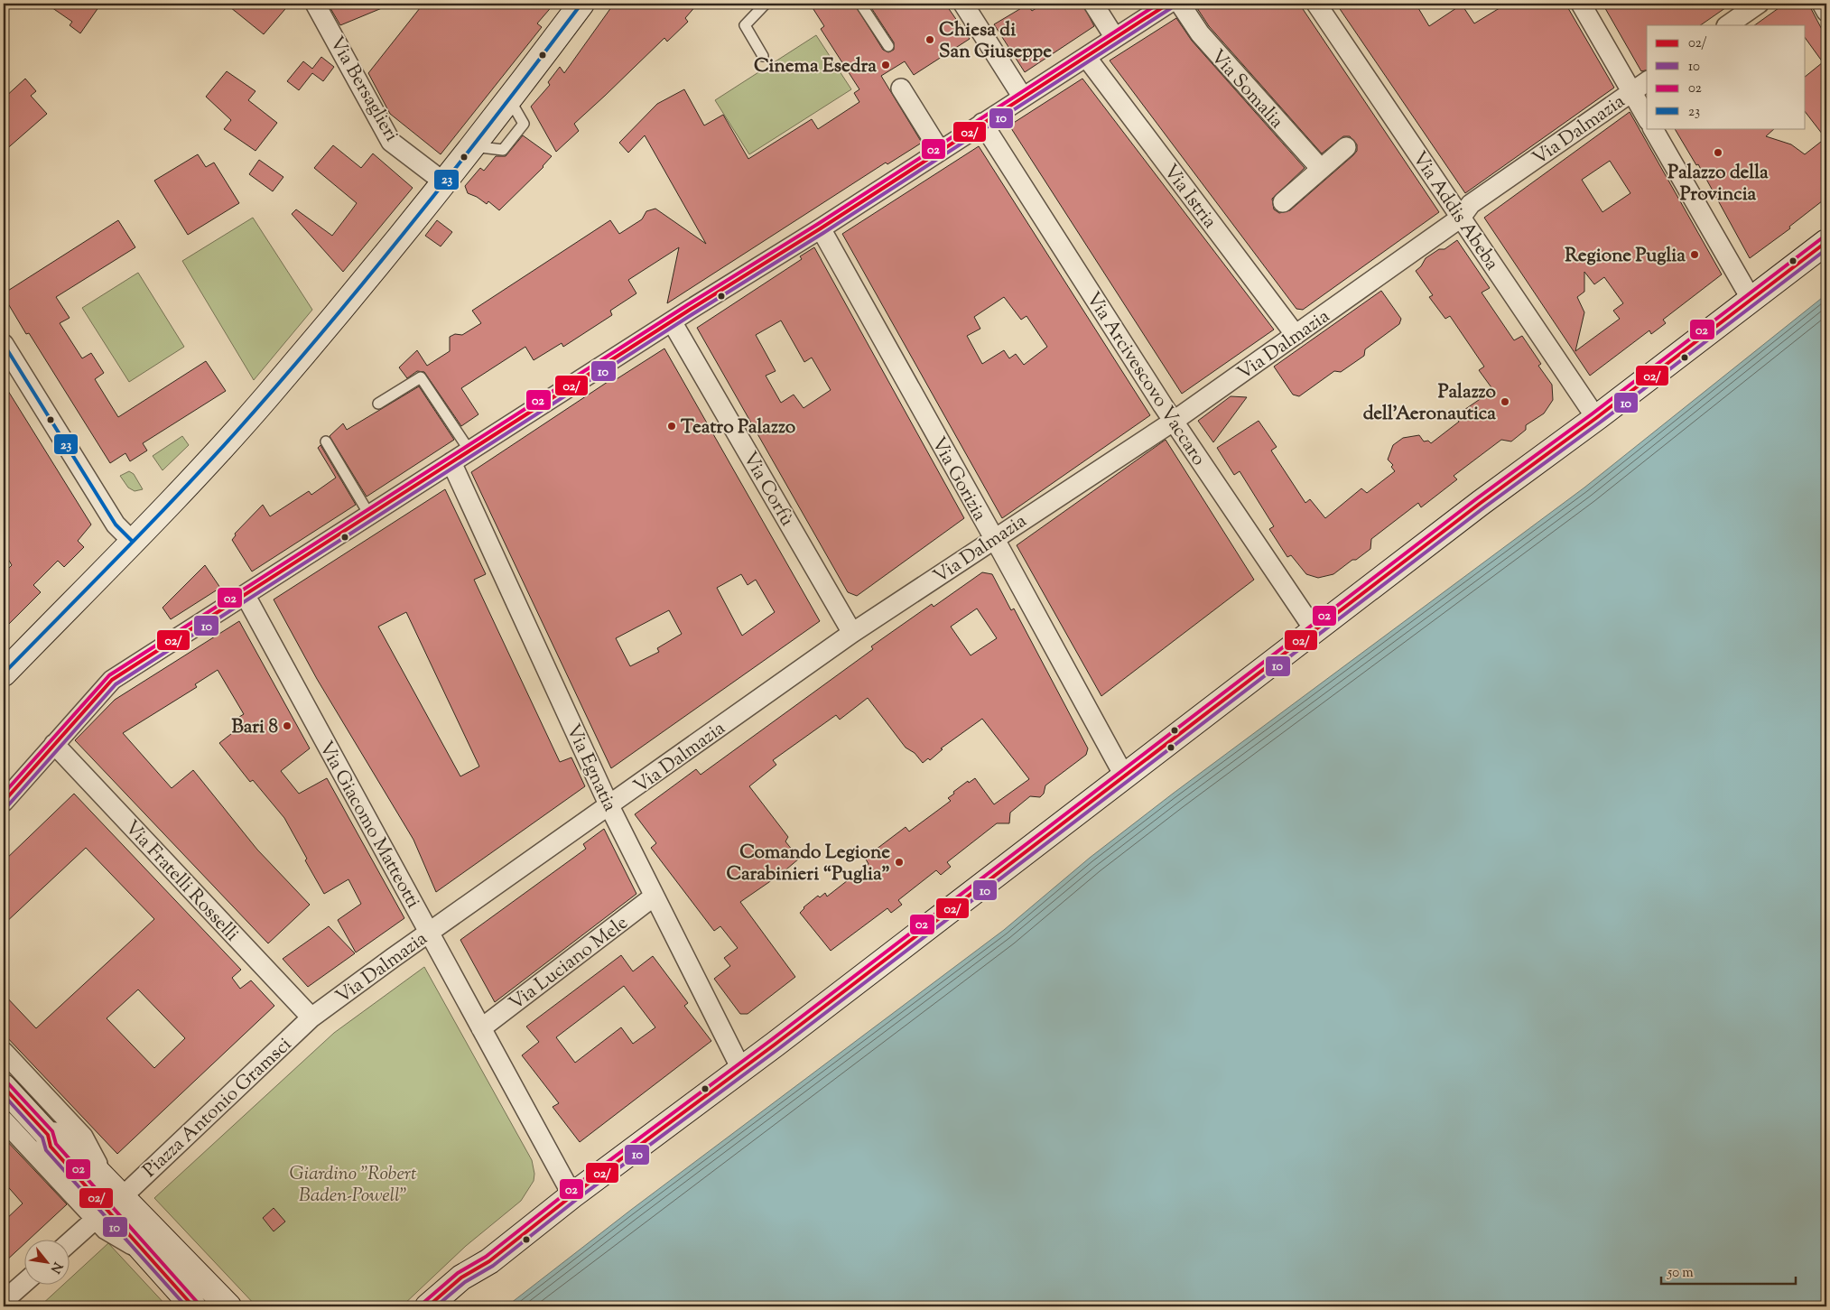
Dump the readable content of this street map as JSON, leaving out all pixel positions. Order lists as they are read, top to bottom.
{
  "streets": {
    "street": [
      "Via Bersaglieri",
      "Via Somalia",
      "Via Dalmazia",
      "Via Istria",
      "Via Addis Abeba",
      "Via Arcivescovo Vaccaro",
      "Via Gorizia",
      "Via Corfù",
      "Via Egnatia",
      "Via Giacomo Matteotti",
      "Via Fratelli Rosselli",
      "Via Luciano Mele",
      "Piazza Antonio Gramsci"
    ]
  },
  "crossings": [
    ["Via Dalmazia", "Via Istria"],
    ["Via Dalmazia", "Via Addis Abeba"],
    ["Via Dalmazia", "Via Arcivescovo Vaccaro"],
    ["Via Dalmazia", "Via Gorizia"],
    ["Via Dalmazia", "Via Corfù"],
    ["Via Dalmazia", "Via Egnatia"],
    ["Via Dalmazia", "Via Giacomo Matteotti"],
    ["Via Dalmazia", "Via Fratelli Rosselli"],
    ["Via Dalmazia", "Piazza Antonio Gramsci"],
    ["Via Egnatia", "Via Luciano Mele"],
    ["Via Giacomo Matteotti", "Via Luciano Mele"],
    ["Via Fratelli Rosselli", "Piazza Antonio Gramsci"]
  ],
  "parks": ["Giardino \"Robert Baden-Powell\""],
  "places": [
    "Chiesa di San Giuseppe",
    "Cinema Esedra",
    "Palazzo della Provincia",
    "Regione Puglia",
    "Palazzo dell'Aeronautica",
    "Teatro Palazzo",
    "Bari 8",
    "Comando Legione Carabinieri “Puglia”"
  ],
  "lines": [
    "transit line 02/",
    "transit line 02",
    "transit line 23",
    "transit line 10"
  ],
  "legend": [
    "02/",
    "10",
    "02",
    "23"
  ],
  "scale_bar": "50 m",
  "north": "bottom right"
}
